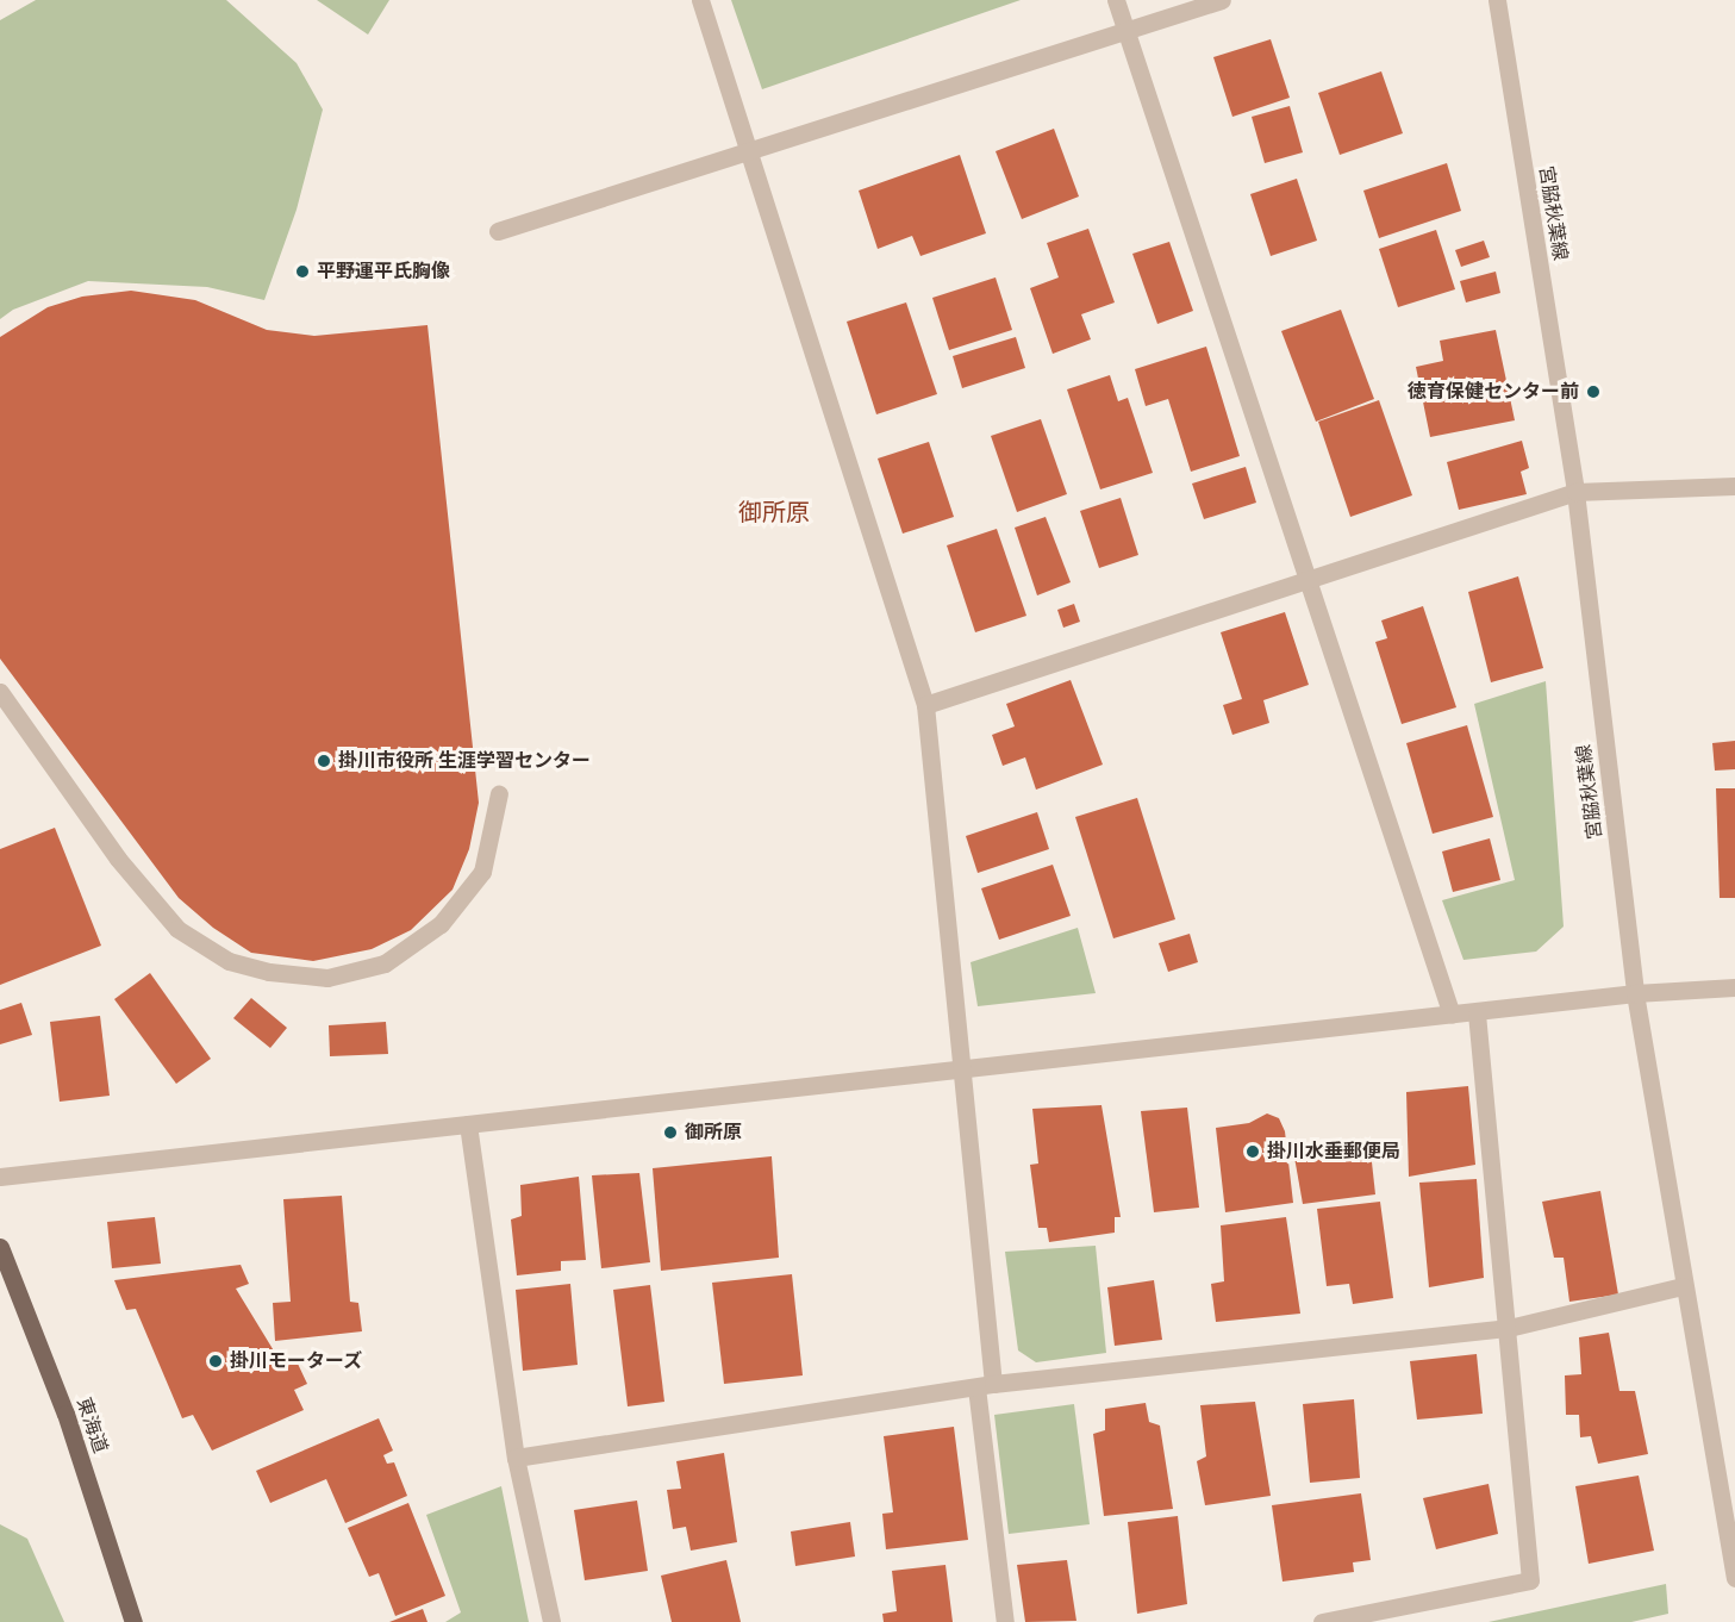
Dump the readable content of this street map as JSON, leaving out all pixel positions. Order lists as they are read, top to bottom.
{
  "streets": {
    "main road": ["東海道"],
    "street": ["宮脇秋葉線"]
  },
  "districts": ["御所原"],
  "places": [
    "平野運平氏胸像",
    "徳育保健センター前",
    "掛川市役所 生涯学習センター",
    "御所原",
    "掛川水垂郵便局",
    "掛川モーターズ"
  ]
}
